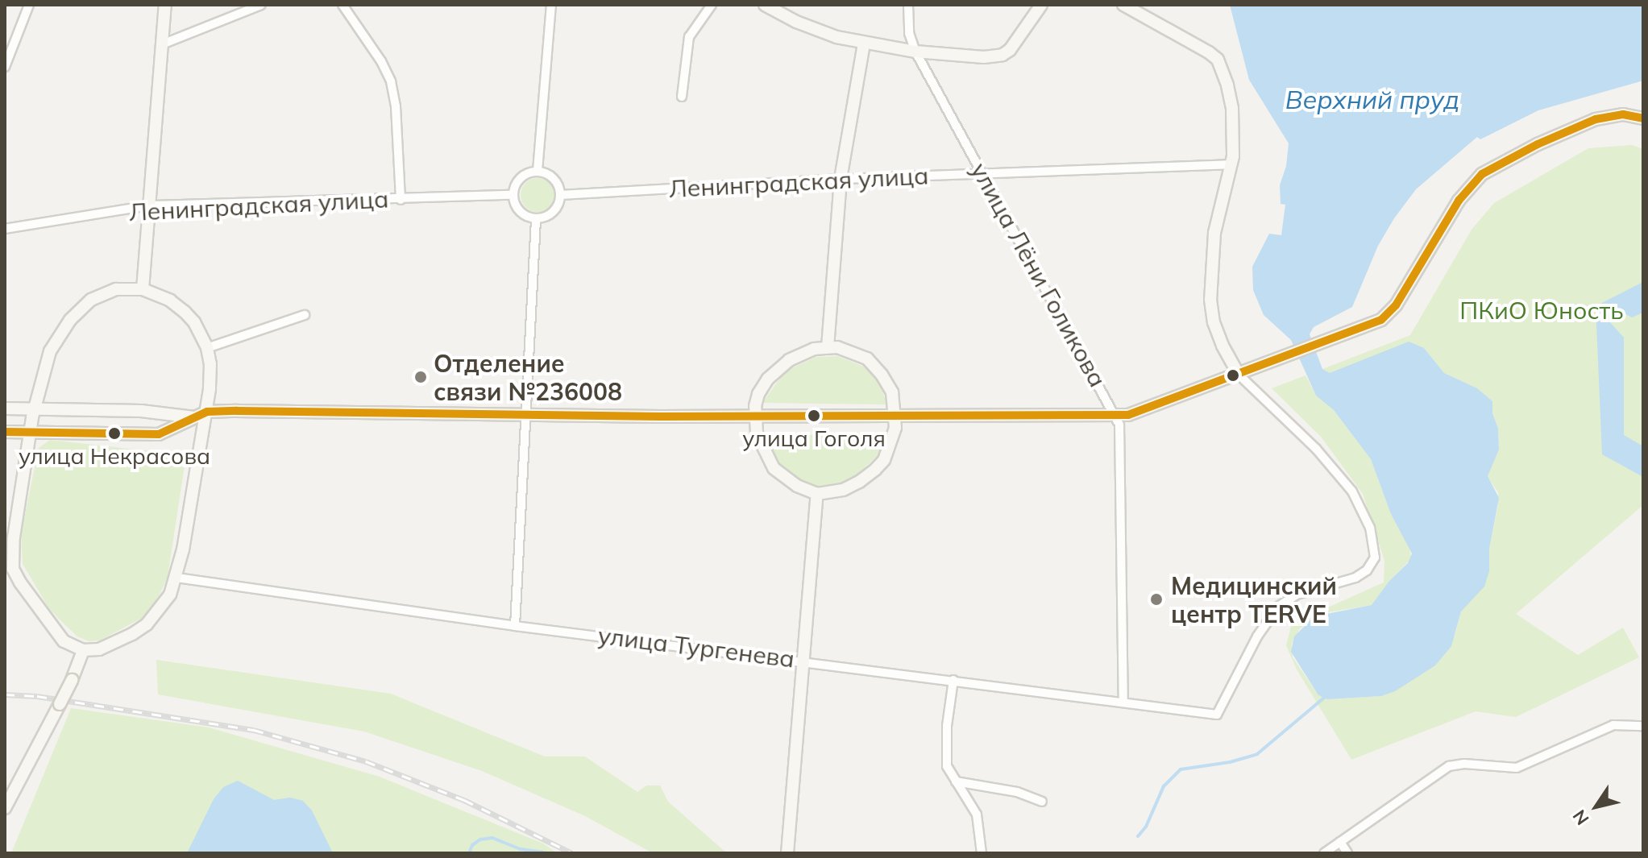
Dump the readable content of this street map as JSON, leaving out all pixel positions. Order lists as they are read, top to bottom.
{
  "streets": {
    "street": ["Ленинградская улица", "улица Лёни Голикова", "улица Тургенева"]
  },
  "crossings": [
    ["Ленинградская улица", "улица Лёни Голикова"],
    ["улица Лёни Голикова", "улица Тургенева"]
  ],
  "water": ["Верхний пруд"],
  "parks": ["ПКиО Юность"],
  "places": [
    "Отделение связи №236008",
    "улица Гоголя",
    "улица Некрасова",
    "Медицинский центр TERVE"
  ],
  "north": "bottom left"
}
